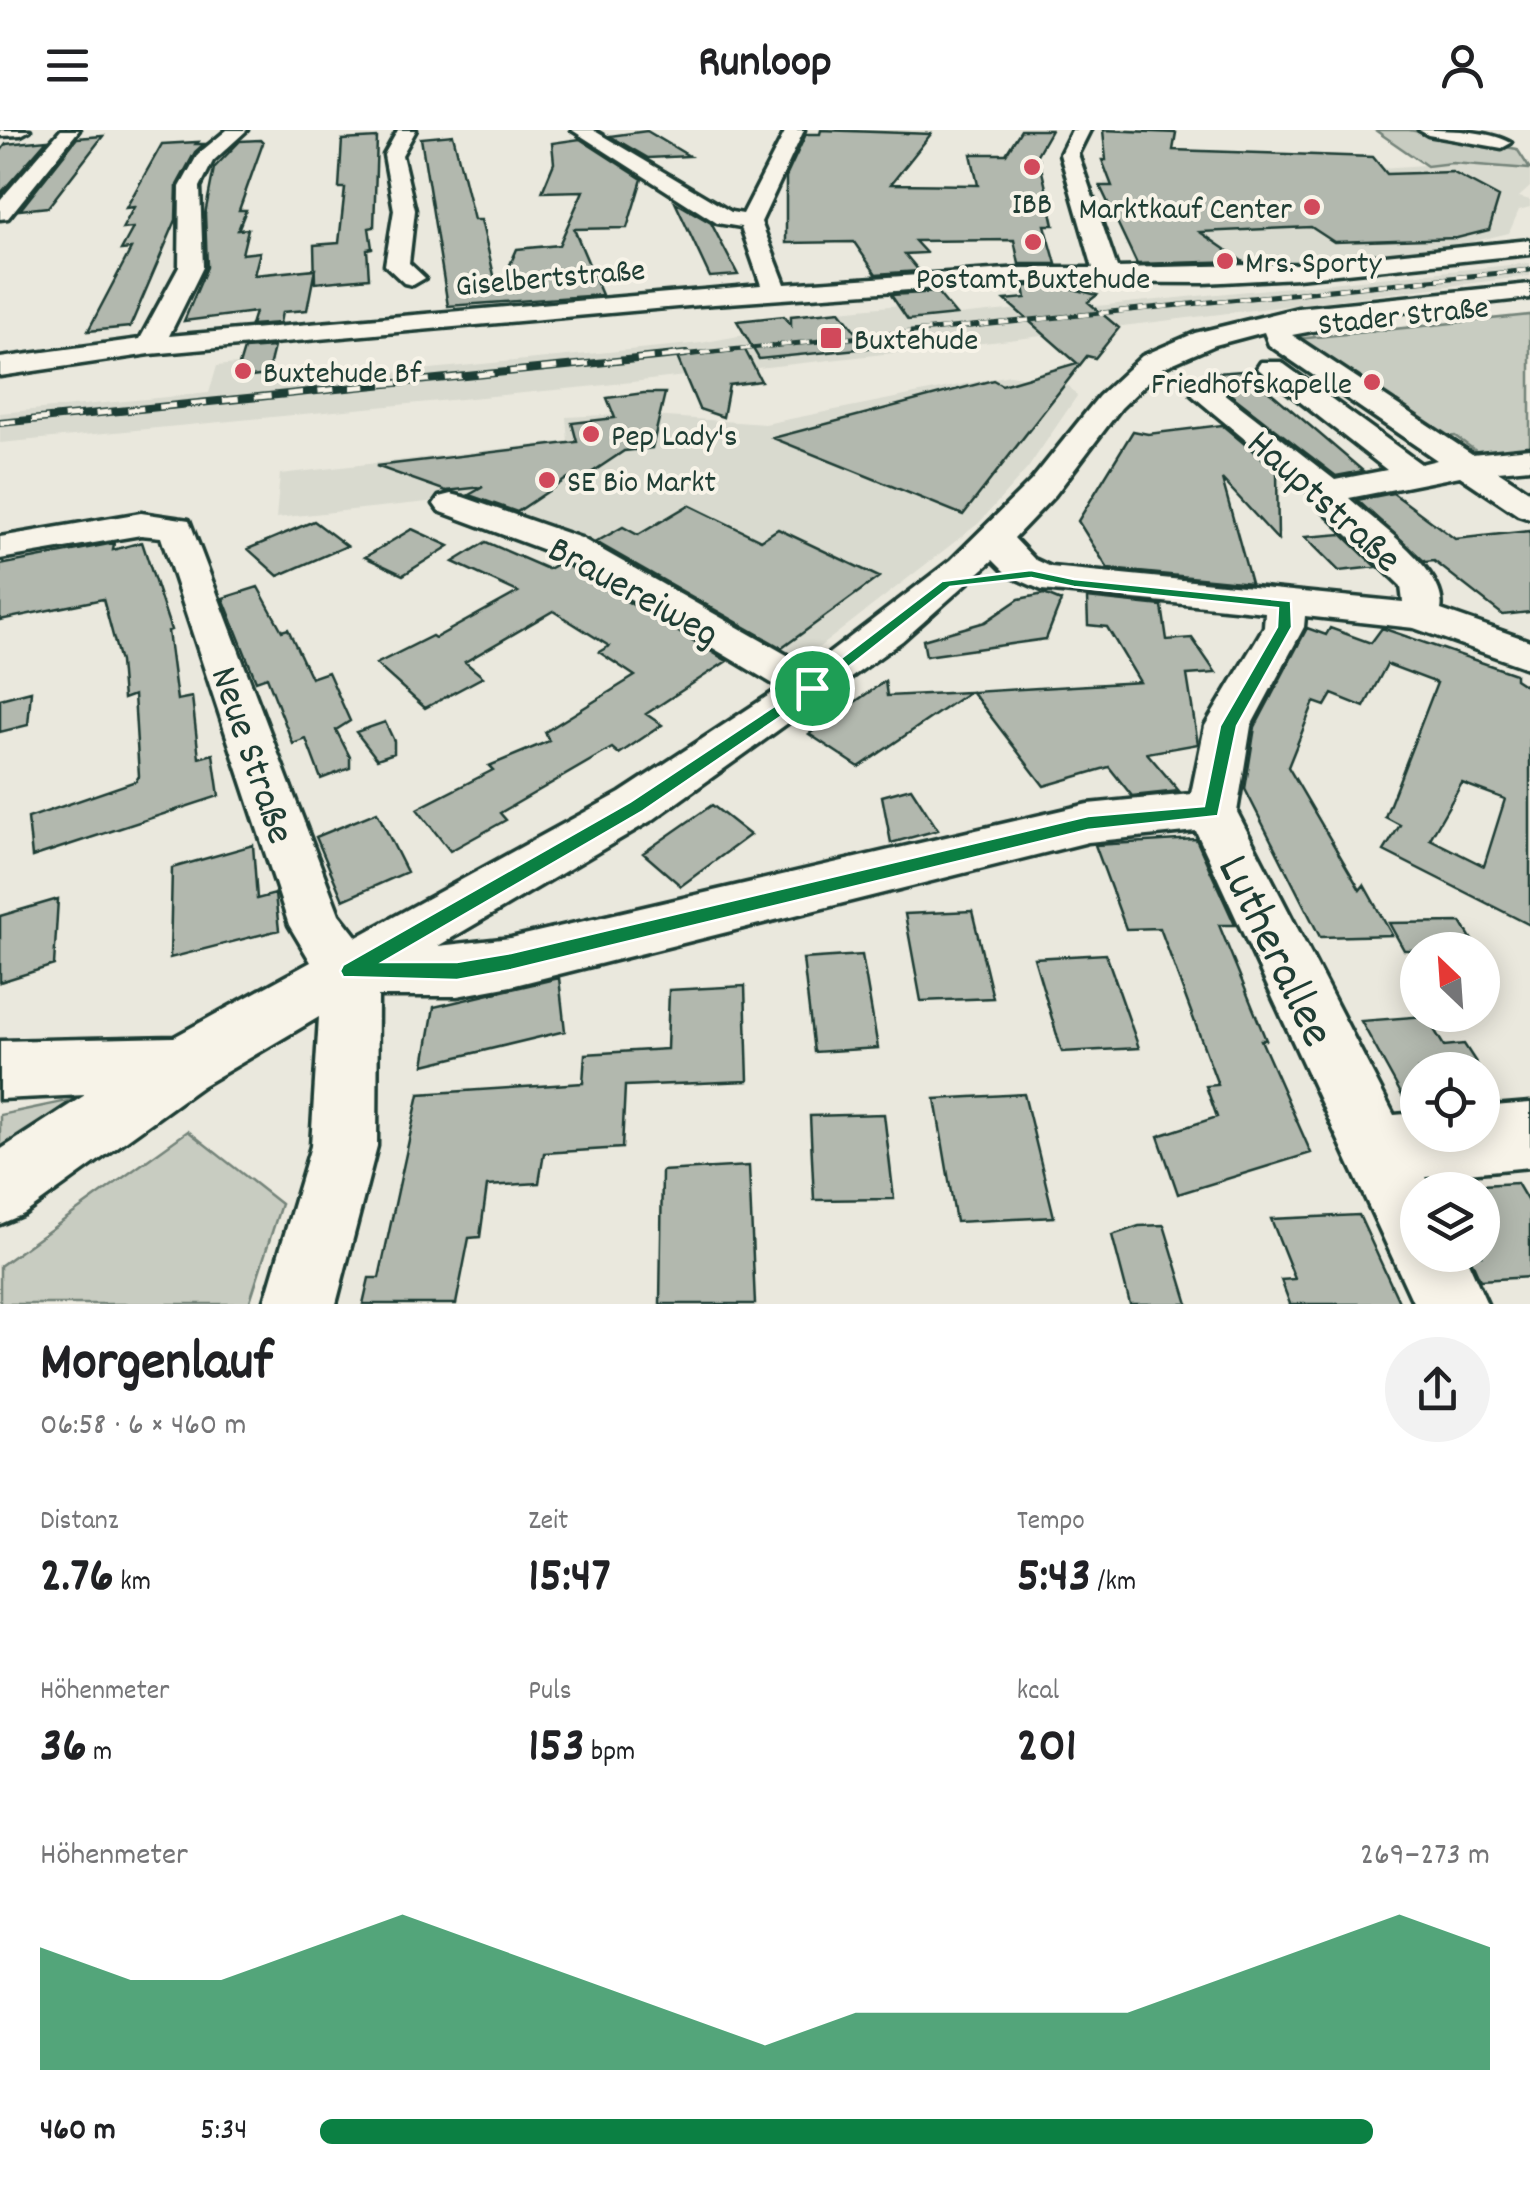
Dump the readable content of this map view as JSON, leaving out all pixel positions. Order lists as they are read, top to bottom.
{
  "streets": {
    "street": [
      "Giselbertstraße",
      "Stader Straße",
      "Hauptstraße",
      "Brauereiweg",
      "Neue Straße",
      "Lutherallee"
    ]
  },
  "places": {
    "other": [
      "IBB",
      "Marktkauf Center",
      "Postamt Buxtehude",
      "Mrs. Sporty",
      "Buxtehude Bf",
      "Friedhofskapelle",
      "Pep Lady's",
      "SE Bio Markt"
    ],
    "transit": ["Buxtehude"]
  },
  "north": "top left",
  "page": {
    "header": "Runloop",
    "heading": ["Morgenlauf", "06:58 · 6 × 460 m"],
    "stats": [
      ["Distanz", "2.76 km"],
      ["Zeit", "15:47"],
      ["Tempo", "5:43 /km"],
      ["Höhenmeter", "36 m"],
      ["Puls", "153 bpm"],
      ["kcal", "201"]
    ],
    "chart": ["Höhenmeter", "269–273 m"],
    "list": [
      {
        "name": "460 m",
        "note": "5:34"
      }
    ]
  }
}
